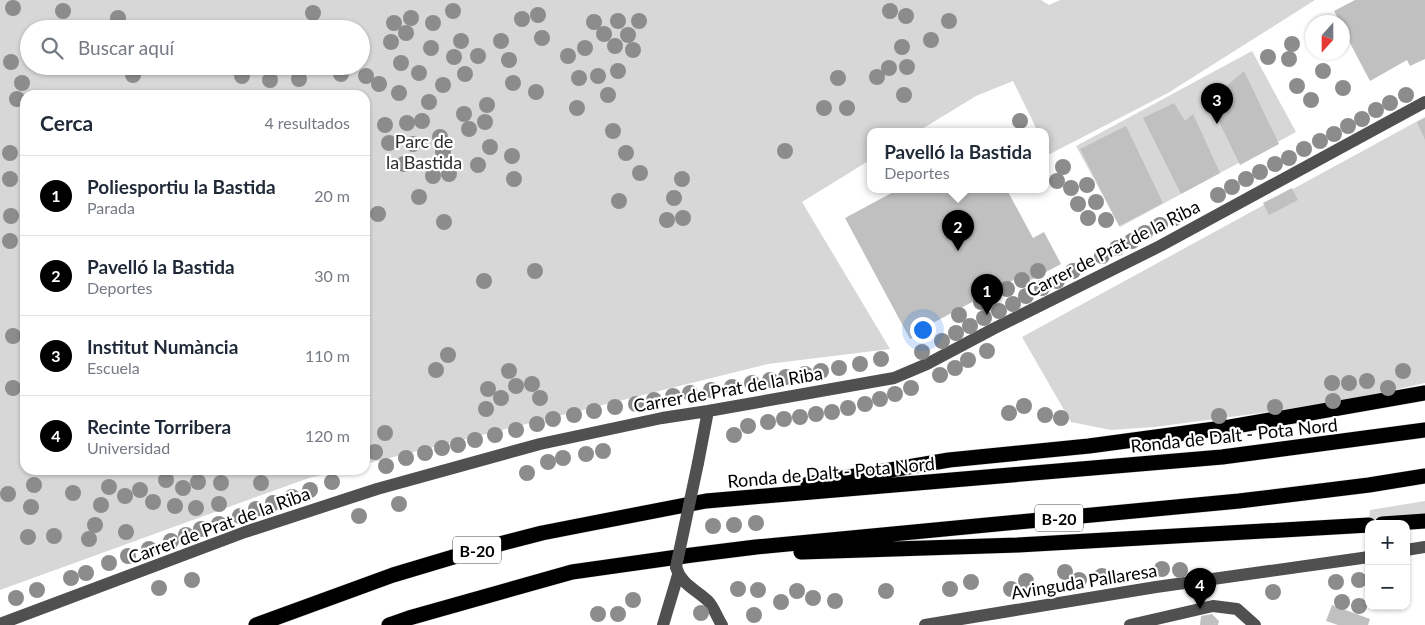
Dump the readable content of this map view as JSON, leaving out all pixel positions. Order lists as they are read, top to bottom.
{
  "streets": {
    "highway": ["Ronda de Dalt - Pota Nord", "B-20"],
    "street": ["Carrer de Prat de la Riba", "Avinguda Pallaresa"]
  },
  "parks": ["Parc de la Bastida"],
  "north": "bottom",
  "page": {
    "search": "Buscar aquí",
    "pins": [
      "3",
      "2",
      "1",
      "4"
    ],
    "heading": ["Cerca", "4 resultados"],
    "popup": ["Pavelló la Bastida", "Deportes"],
    "list": [
      {
        "mark": "1",
        "name": "Poliesportiu la Bastida",
        "note": "Parada",
        "value": "20 m"
      },
      {
        "mark": "2",
        "name": "Pavelló la Bastida",
        "note": "Deportes",
        "value": "30 m"
      },
      {
        "mark": "3",
        "name": "Institut Numància",
        "note": "Escuela",
        "value": "110 m"
      },
      {
        "mark": "4",
        "name": "Recinte Torribera",
        "note": "Universidad",
        "value": "120 m"
      }
    ],
    "map_buttons": ["+", "−"]
  }
}
